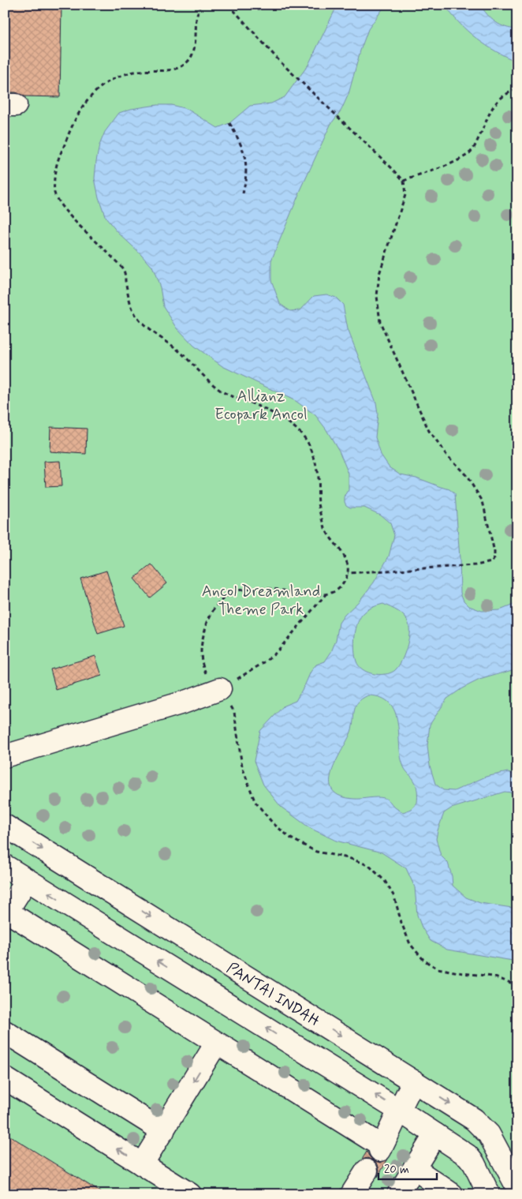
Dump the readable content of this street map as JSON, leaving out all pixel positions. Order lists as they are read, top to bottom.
{
  "streets": {
    "street": ["PANTAI INDAH"]
  },
  "parks": ["Allianz Ecopark Ancol", "Ancol Dreamland Theme Park"],
  "scale_bar": "20 m"
}
